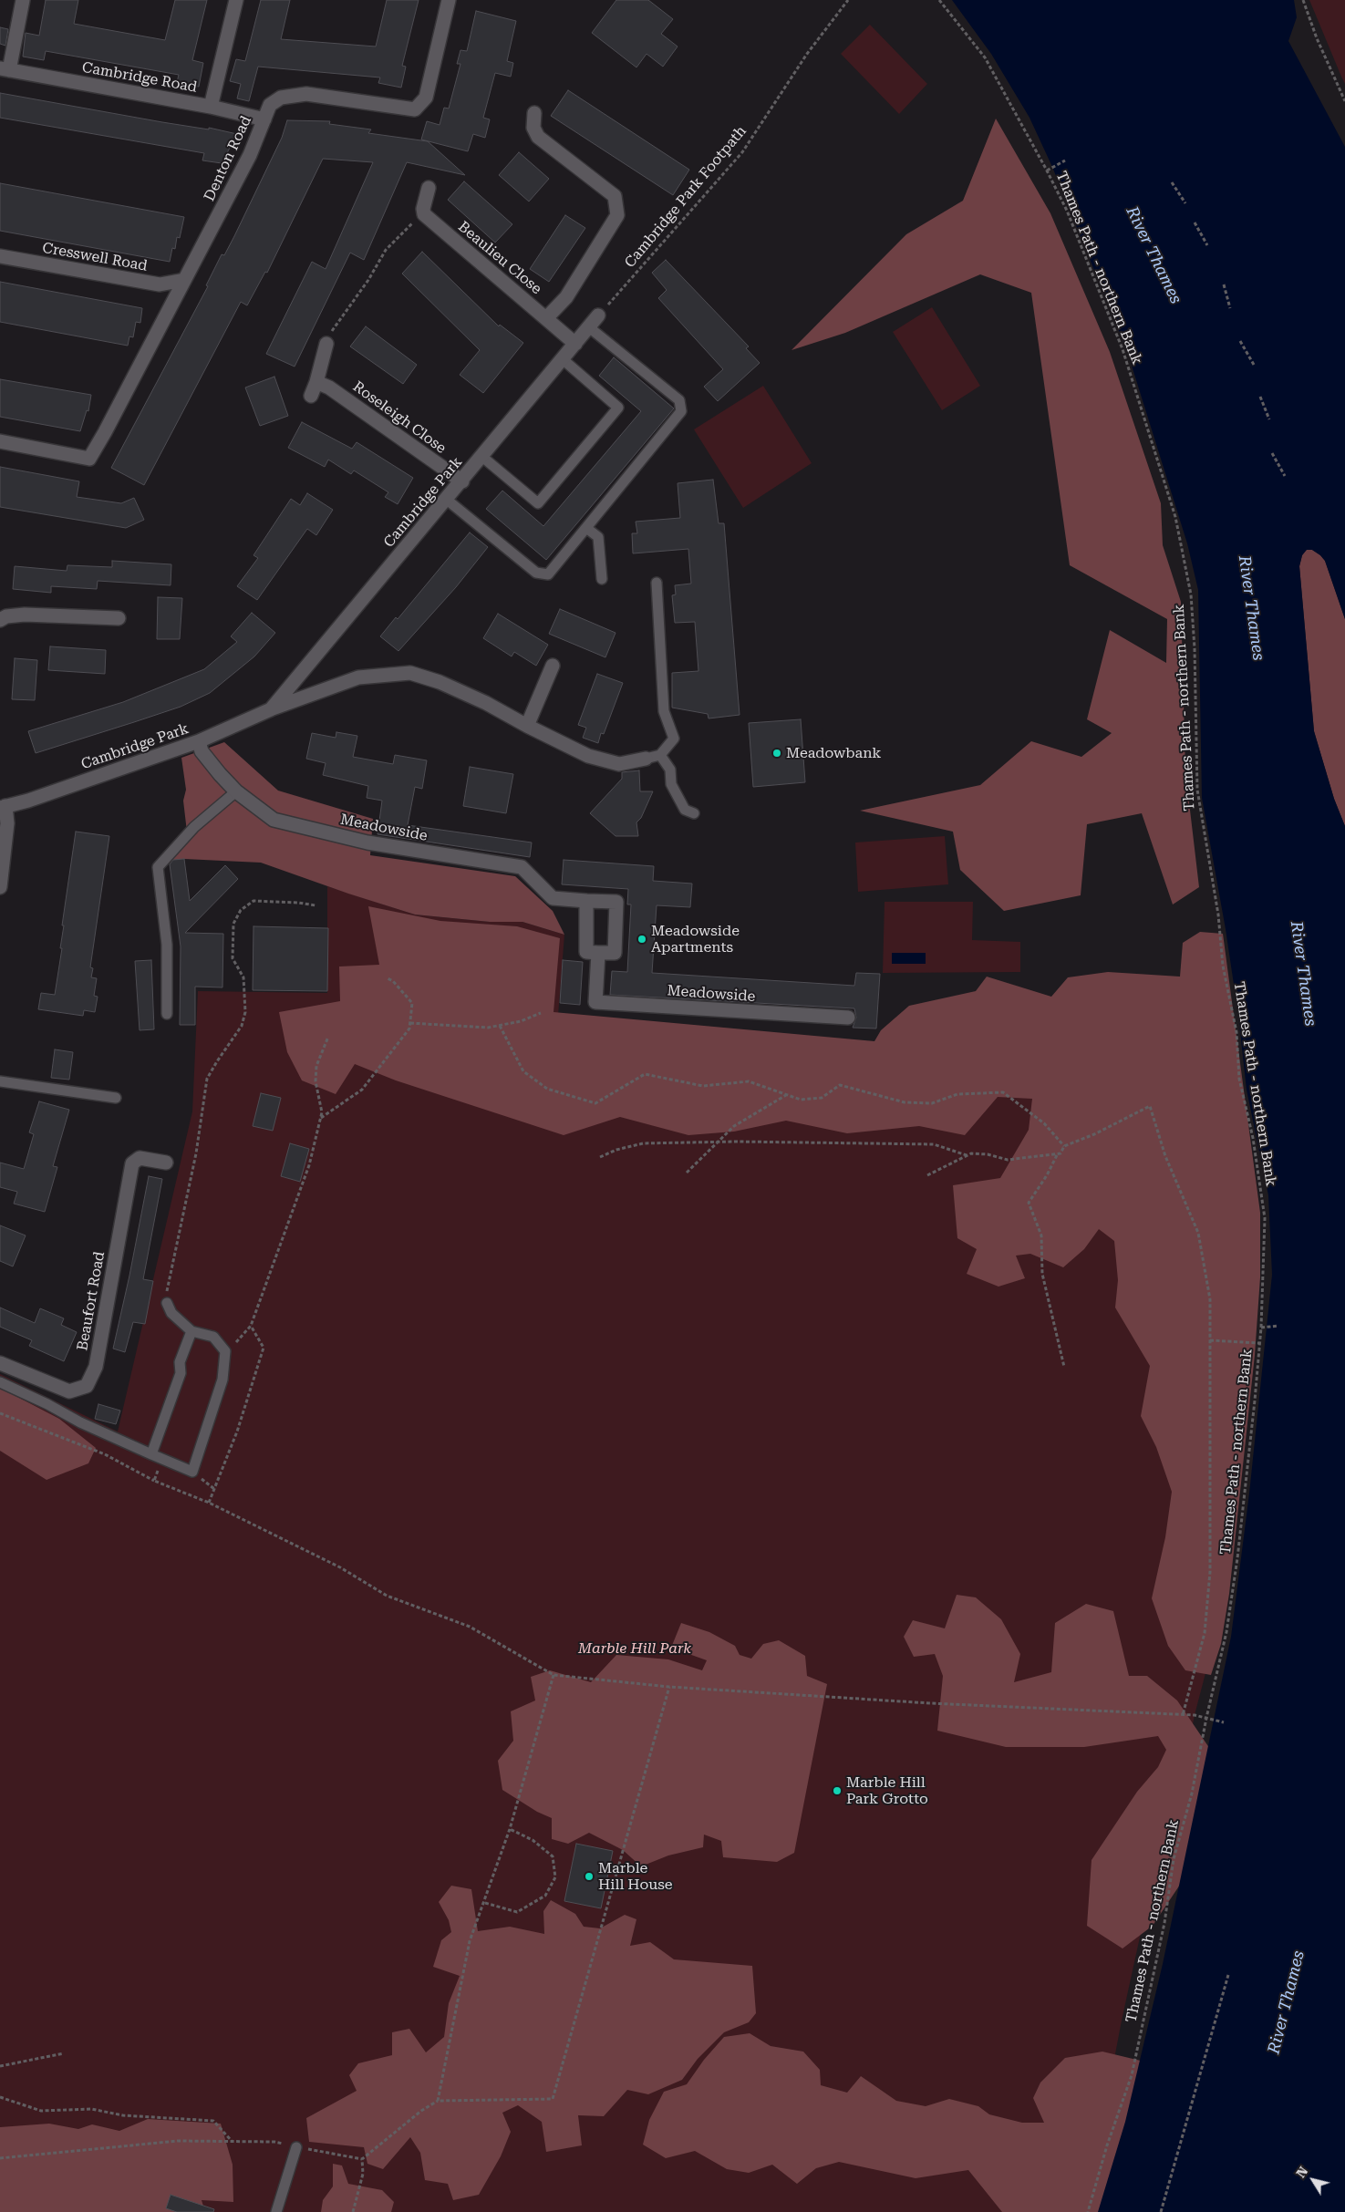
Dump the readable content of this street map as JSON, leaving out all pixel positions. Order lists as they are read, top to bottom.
{
  "streets": {
    "street": [
      "Cambridge Road",
      "Denton Road",
      "Cresswell Road",
      "Beaulieu Close",
      "Roseleigh Close",
      "Cambridge Park",
      "Meadowside",
      "Beaufort Road"
    ],
    "path": ["Cambridge Park Footpath", "Thames Path - northern Bank"]
  },
  "crossings": [
    ["Cambridge Road", "Denton Road"],
    ["Denton Road", "Cresswell Road"],
    ["Cambridge Park Footpath", "Cambridge Park"],
    ["Beaulieu Close", "Cambridge Park"],
    ["Roseleigh Close", "Cambridge Park"],
    ["Cambridge Park", "Meadowside"]
  ],
  "water": ["River Thames"],
  "parks": ["Marble Hill Park"],
  "places": [
    "Meadowbank",
    "Meadowside Apartments",
    "Marble Hill Park Grotto",
    "Marble Hill House"
  ],
  "north": "top left"
}
